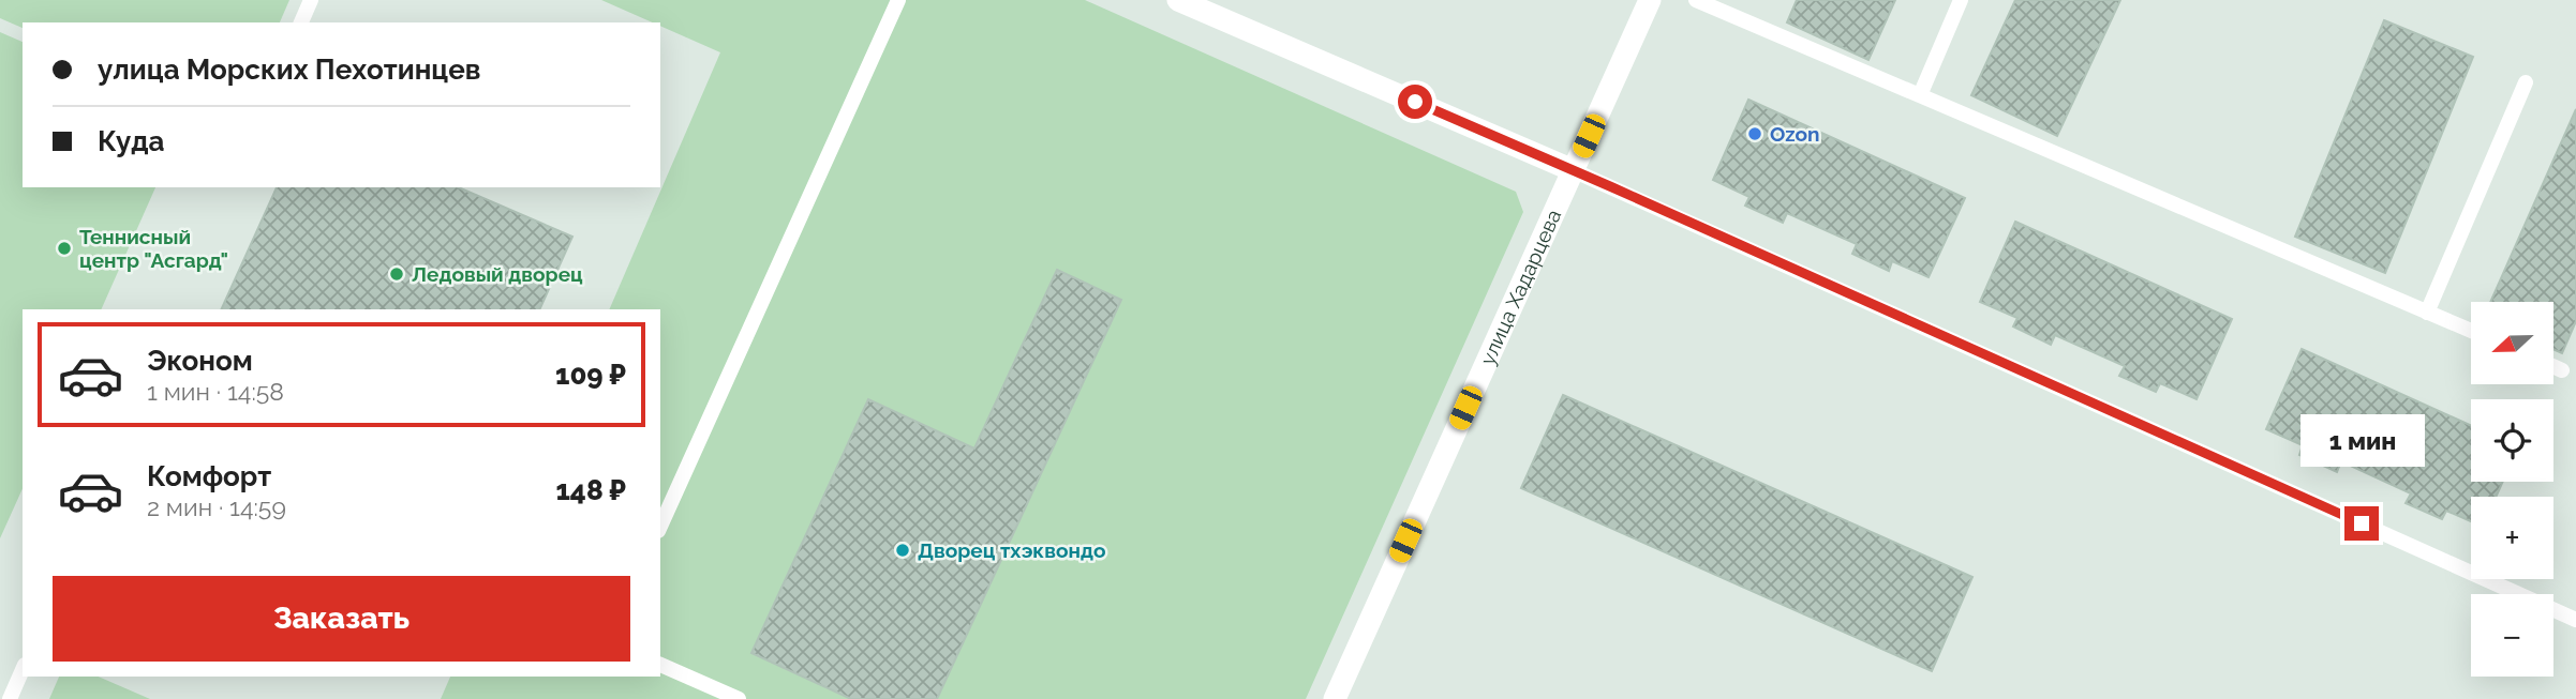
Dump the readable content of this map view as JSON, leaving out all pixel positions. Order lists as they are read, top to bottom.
{
  "streets": {
    "street": ["улица Хадарцева"]
  },
  "places": [
    "Ozon",
    "Теннисный центр \"Асгард\"",
    "Ледовый дворец",
    "Дворец тхэквондо"
  ],
  "north": "left",
  "page": {
    "banner": ["улица Морских Пехотинцев", "Куда"],
    "map_buttons": ["+", "−"],
    "list": [
      {
        "name": "Эконом",
        "note": "1 мин · 14:58",
        "value": "109 ₽"
      },
      {
        "name": "Комфорт",
        "note": "2 мин · 14:59",
        "value": "148 ₽"
      }
    ],
    "bubble": "1 мин",
    "buttons": "Заказать"
  }
}
